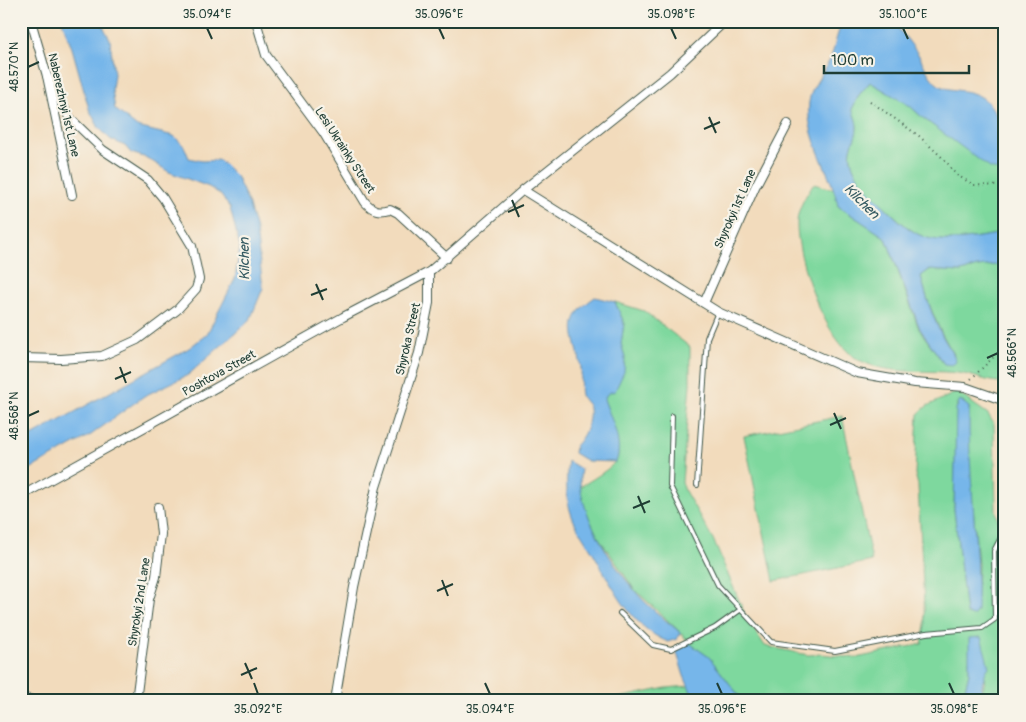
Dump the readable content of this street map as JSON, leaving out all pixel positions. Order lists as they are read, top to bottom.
{
  "streets": {
    "street": [
      "Naberezhnyi 1st Lane",
      "Lesi Ukrainky Street",
      "Shyrokyi 1st Lane",
      "Shyroka Street",
      "Poshtova Street",
      "Shyrokyi 2nd Lane"
    ]
  },
  "crossings": [
    ["Shyroka Street", "Poshtova Street"]
  ],
  "water": ["Kilchen"],
  "scale_bar": "100 m",
  "coordinates": [
    "35.094°E",
    "35.096°E",
    "35.098°E",
    "35.100°E",
    "48.570°N",
    "48.566°N",
    "48.568°N",
    "35.092°E"
  ]
}
